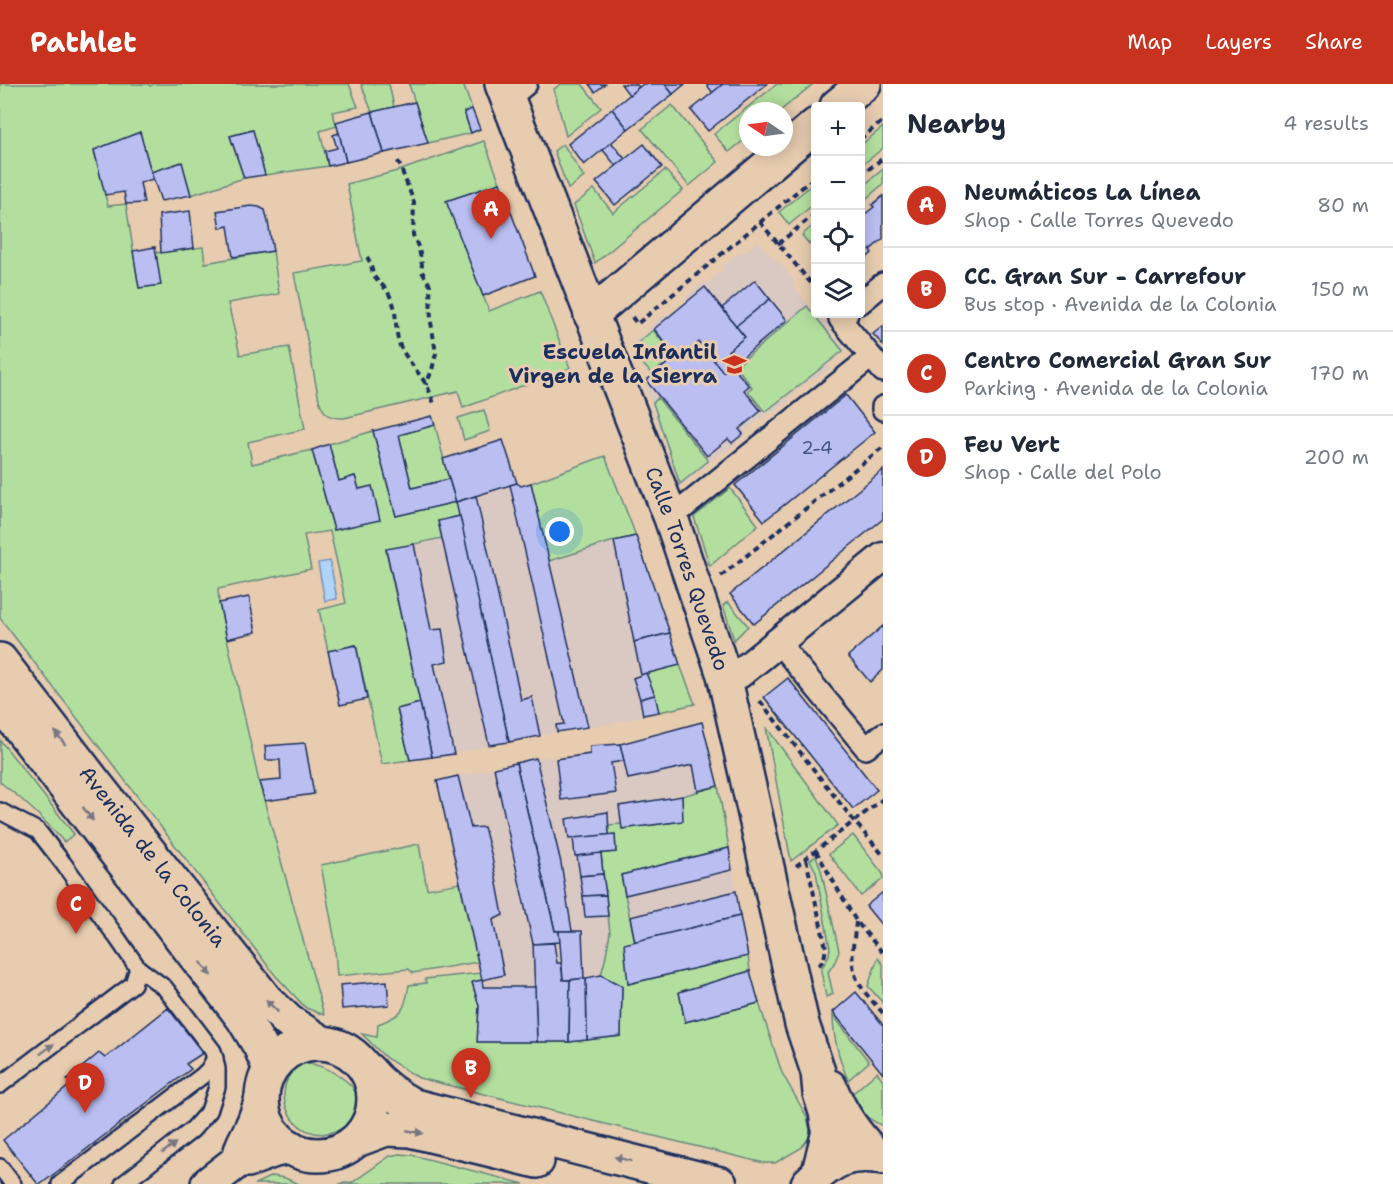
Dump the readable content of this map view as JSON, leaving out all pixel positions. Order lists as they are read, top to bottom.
{
  "streets": {
    "main road": ["Calle Torres Quevedo", "Avenida de la Colonia"]
  },
  "places": {
    "school or university": ["Escuela Infantil Virgen de la Sierra"]
  },
  "house_numbers": ["2-4"],
  "north": "left",
  "page": {
    "header": "Pathlet",
    "nav": ["Map", "Layers", "Share"],
    "heading": ["Nearby", "4 results"],
    "map_buttons": ["+", "−"],
    "list": [
      {
        "mark": "A",
        "name": "Neumáticos La Línea",
        "note": "Shop · Calle Torres Quevedo",
        "value": "80 m"
      },
      {
        "mark": "B",
        "name": "CC. Gran Sur - Carrefour",
        "note": "Bus stop · Avenida de la Colonia",
        "value": "150 m"
      },
      {
        "mark": "C",
        "name": "Centro Comercial Gran Sur",
        "note": "Parking · Avenida de la Colonia",
        "value": "170 m"
      },
      {
        "mark": "D",
        "name": "Feu Vert",
        "note": "Shop · Calle del Polo",
        "value": "200 m"
      }
    ],
    "pins": [
      "A",
      "C",
      "B",
      "D"
    ]
  }
}
